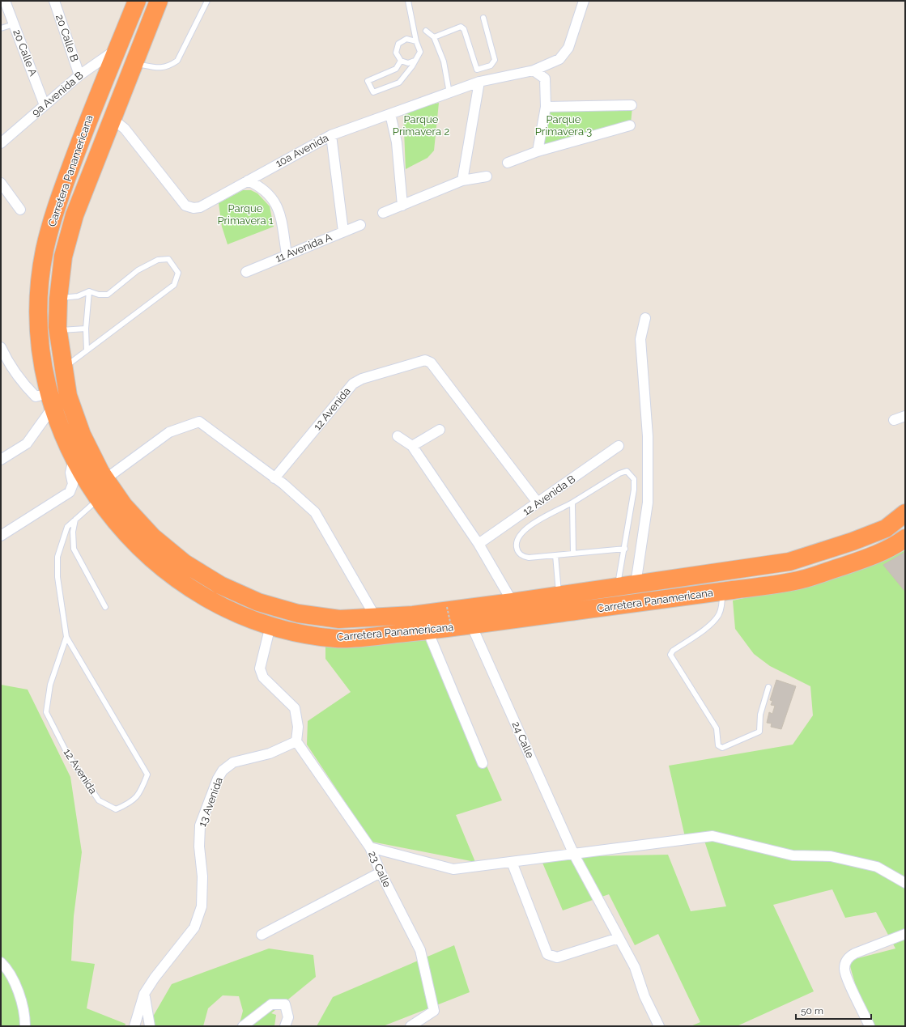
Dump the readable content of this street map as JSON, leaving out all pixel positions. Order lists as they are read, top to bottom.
{
  "streets": {
    "highway": ["Carretera Panamericana"],
    "street": [
      "20 Calle B",
      "20 Calle A",
      "9a Avenida B",
      "10a Avenida",
      "11 Avenida A",
      "12 Avenida",
      "12 Avenida B",
      "24 Calle",
      "13 Avenida",
      "23 Calle"
    ]
  },
  "crossings": [
    ["20 Calle B", "9a Avenida B"],
    ["20 Calle A", "9a Avenida B"],
    ["9a Avenida B", "Carretera Panamericana"],
    ["10a Avenida", "Carretera Panamericana"],
    ["Carretera Panamericana", "12 Avenida"],
    ["Carretera Panamericana", "24 Calle"],
    ["12 Avenida", "12 Avenida B"],
    ["13 Avenida", "23 Calle"]
  ],
  "parks": ["Parque Primavera 2", "Parque Primavera 3", "Parque Primavera 1"],
  "scale_bar": "50 m"
}
